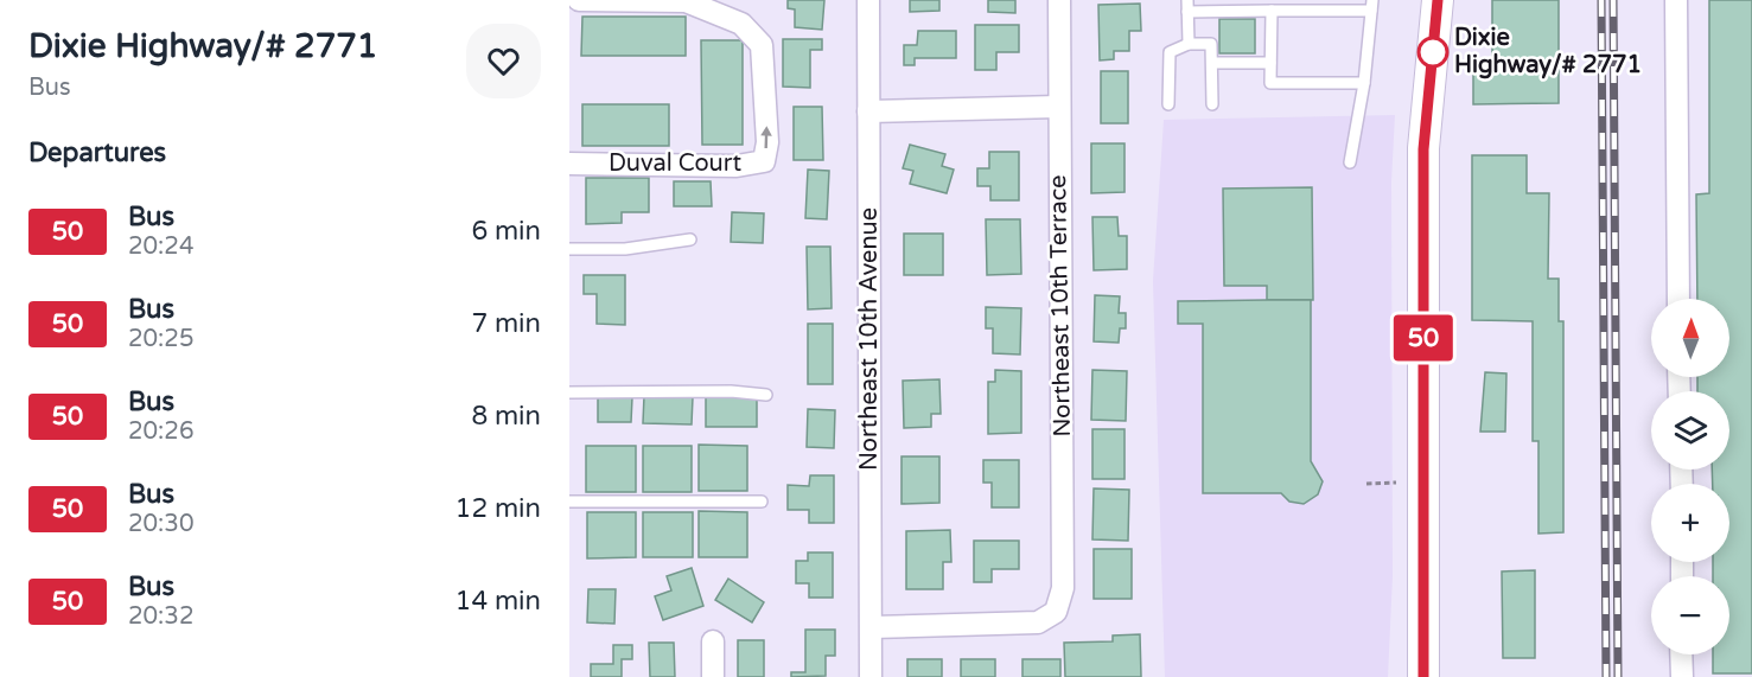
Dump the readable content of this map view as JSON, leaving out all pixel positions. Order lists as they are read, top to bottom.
{
  "streets": {
    "street": ["Duval Court", "Northeast 10th Terrace", "Northeast 10th Avenue"]
  },
  "crossings": [
    ["Northeast 10th Terrace", "Northeast 10th Avenue"]
  ],
  "places": ["Dixie Highway/# 2771"],
  "lines": ["bus line 50"],
  "north": "top",
  "page": {
    "heading": [
      ["Dixie Highway/# 2771", "Bus"],
      "Departures"
    ],
    "on_map": "50",
    "list": [
      {
        "mark": "50",
        "name": "Bus",
        "note": "20:24",
        "value": "6 min"
      },
      {
        "mark": "50",
        "name": "Bus",
        "note": "20:25",
        "value": "7 min"
      },
      {
        "mark": "50",
        "name": "Bus",
        "note": "20:26",
        "value": "8 min"
      },
      {
        "mark": "50",
        "name": "Bus",
        "note": "20:30",
        "value": "12 min"
      },
      {
        "mark": "50",
        "name": "Bus",
        "note": "20:32",
        "value": "14 min"
      }
    ],
    "map_buttons": ["+", "−"]
  }
}
